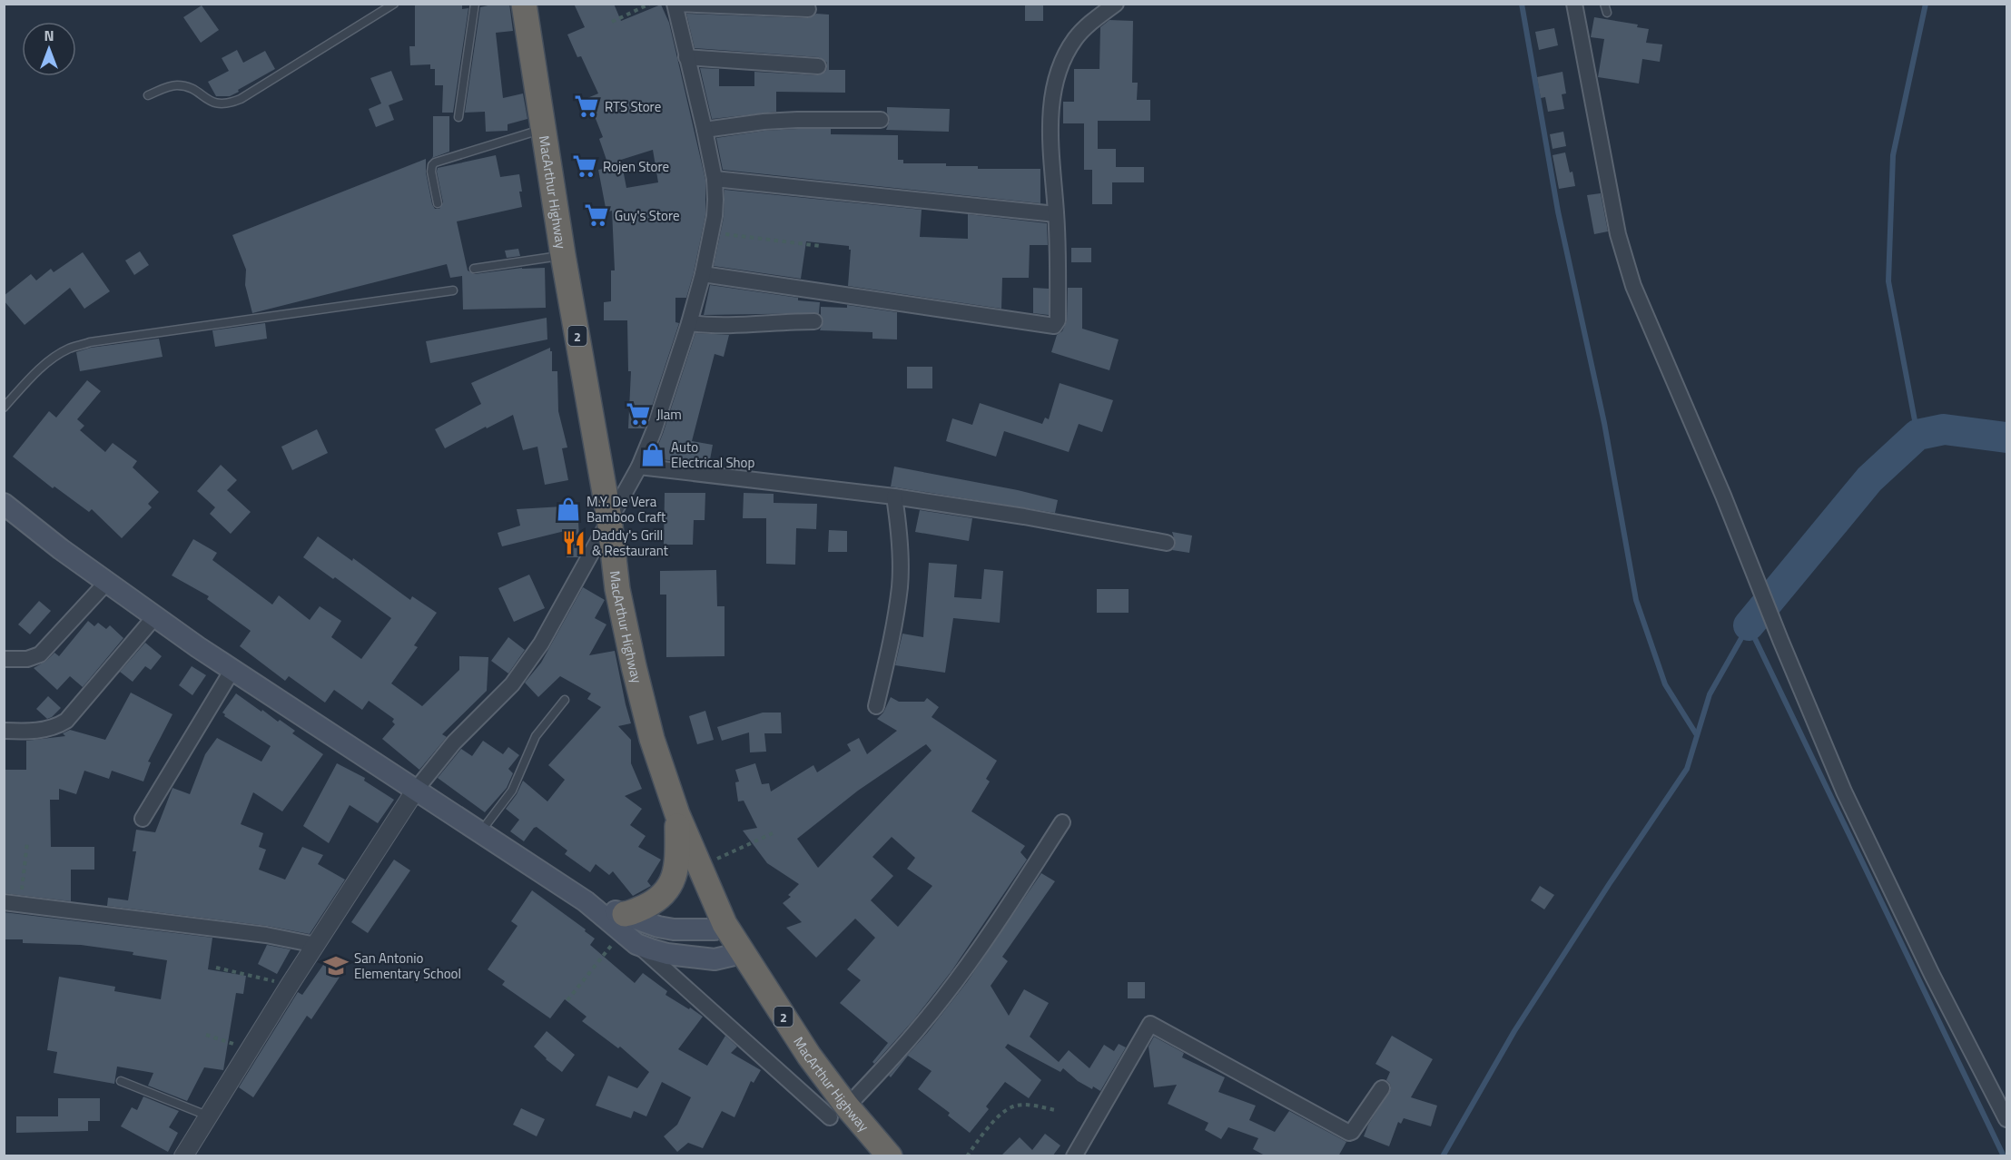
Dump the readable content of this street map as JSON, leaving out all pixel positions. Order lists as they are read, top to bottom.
{
  "streets": {
    "highway": ["MacArthur Highway", "2"]
  },
  "places": {
    "supermarket": [
      "RTS Store",
      "Rojen Store",
      "Guy's Store",
      "Jlam"
    ],
    "shop": ["Auto Electrical Shop", "M.Y. De Vera Bamboo Craft"],
    "restaurant": ["Daddy's Grill & Restaurant"],
    "school or university": ["San Antonio Elementary School"]
  },
  "north": "top"
}
